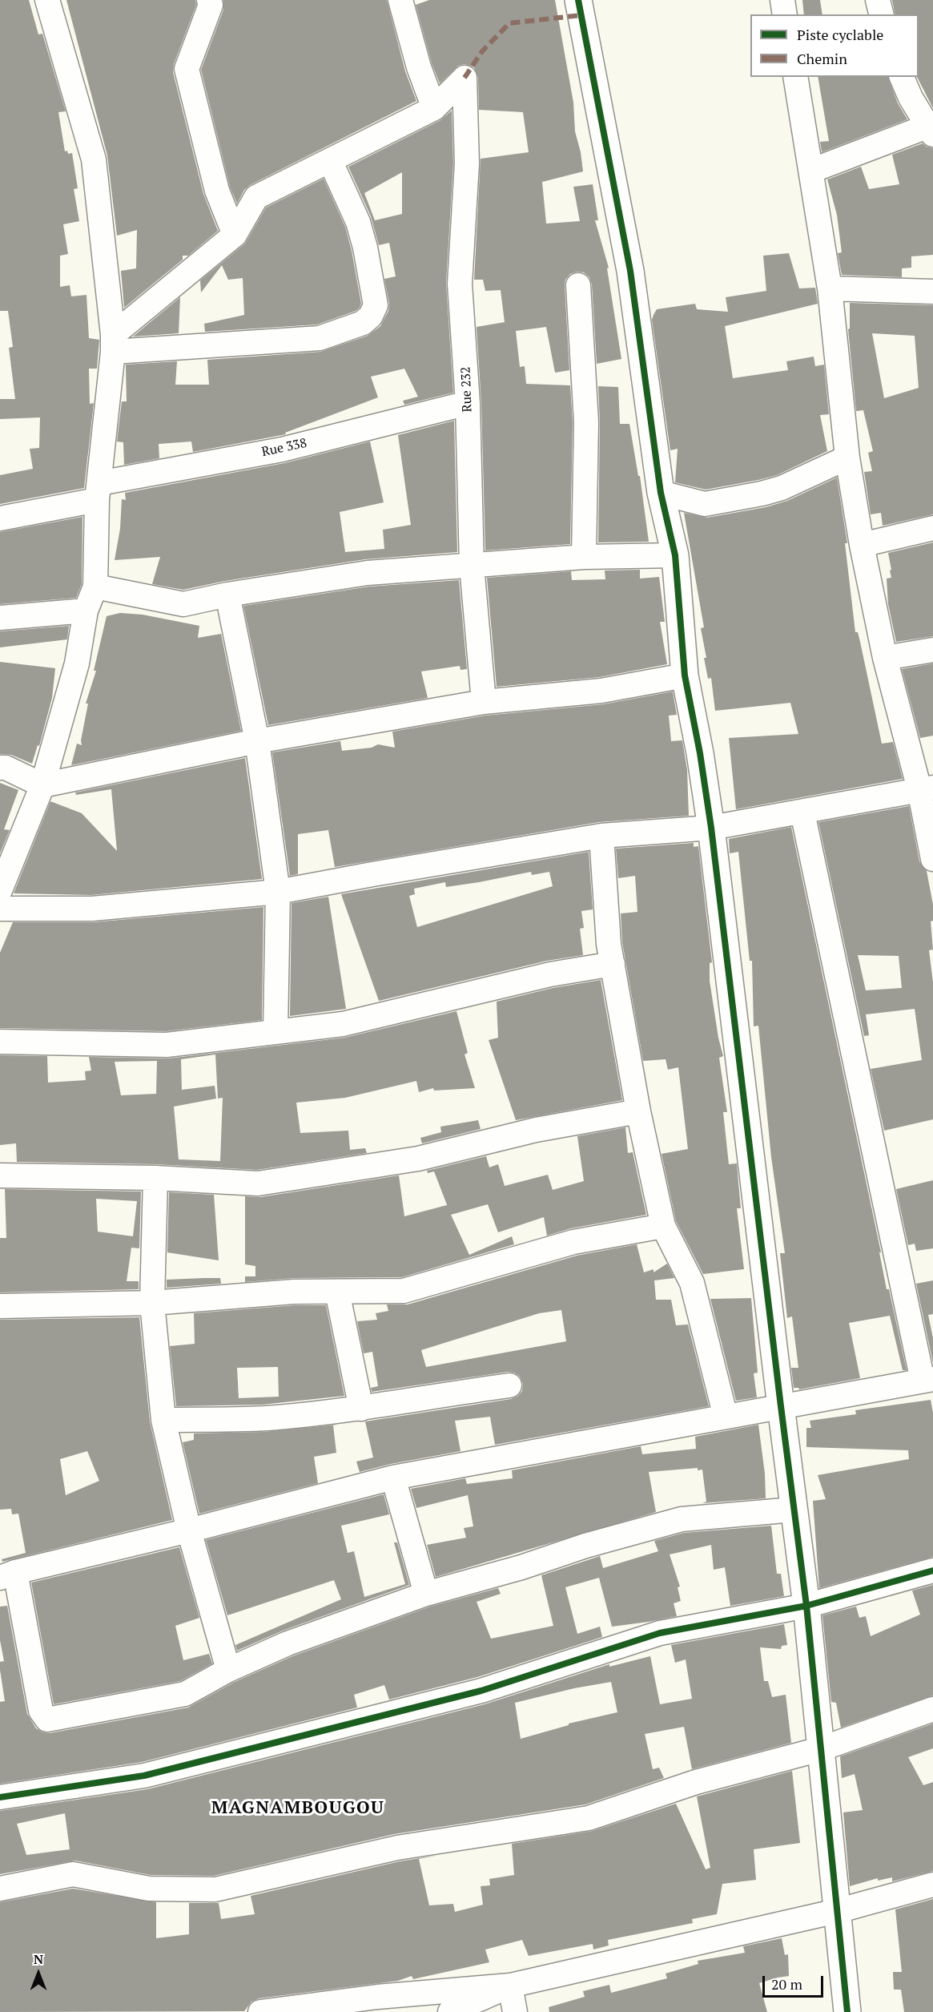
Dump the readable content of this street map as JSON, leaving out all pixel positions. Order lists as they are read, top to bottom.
{
  "streets": {
    "street": ["Rue 232", "Rue 338"]
  },
  "crossings": [
    ["Rue 232", "Rue 338"]
  ],
  "districts": ["MAGNAMBOUGOU"],
  "legend": ["Piste cyclable", "Chemin"],
  "scale_bar": "20 m",
  "north": "top"
}
